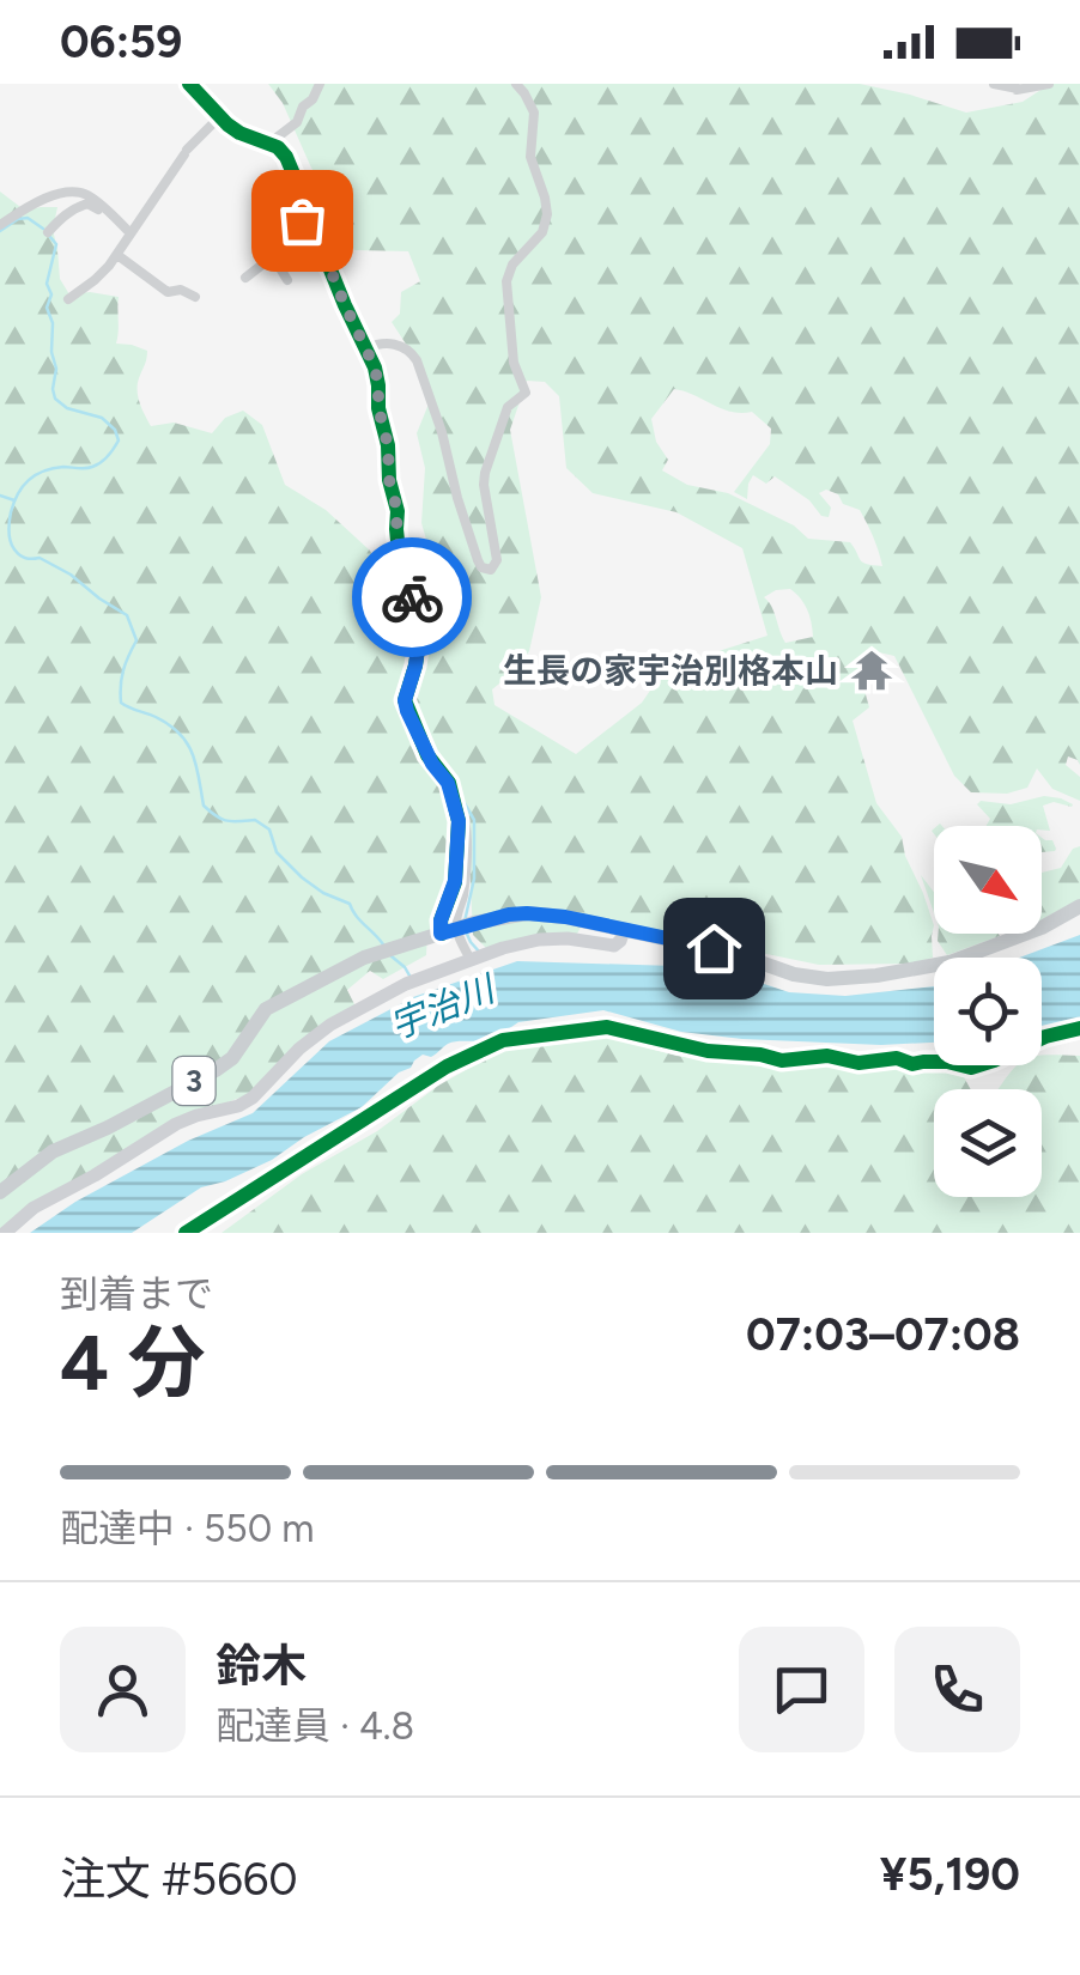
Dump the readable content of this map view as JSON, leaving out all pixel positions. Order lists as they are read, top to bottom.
{
  "streets": {
    "main road": ["3"]
  },
  "water": ["宇治川"],
  "places": {
    "temple": ["生長の家宇治別格本山"]
  },
  "north": "bottom right",
  "page": {
    "status": "06:59",
    "heading": ["4 分", "到着まで", "07:03–07:08"],
    "panel": [
      "鈴木",
      "配達員 · 4.8",
      "注文 #5660",
      "¥5,190"
    ],
    "bar": "配達中 · 550 m"
  }
}
